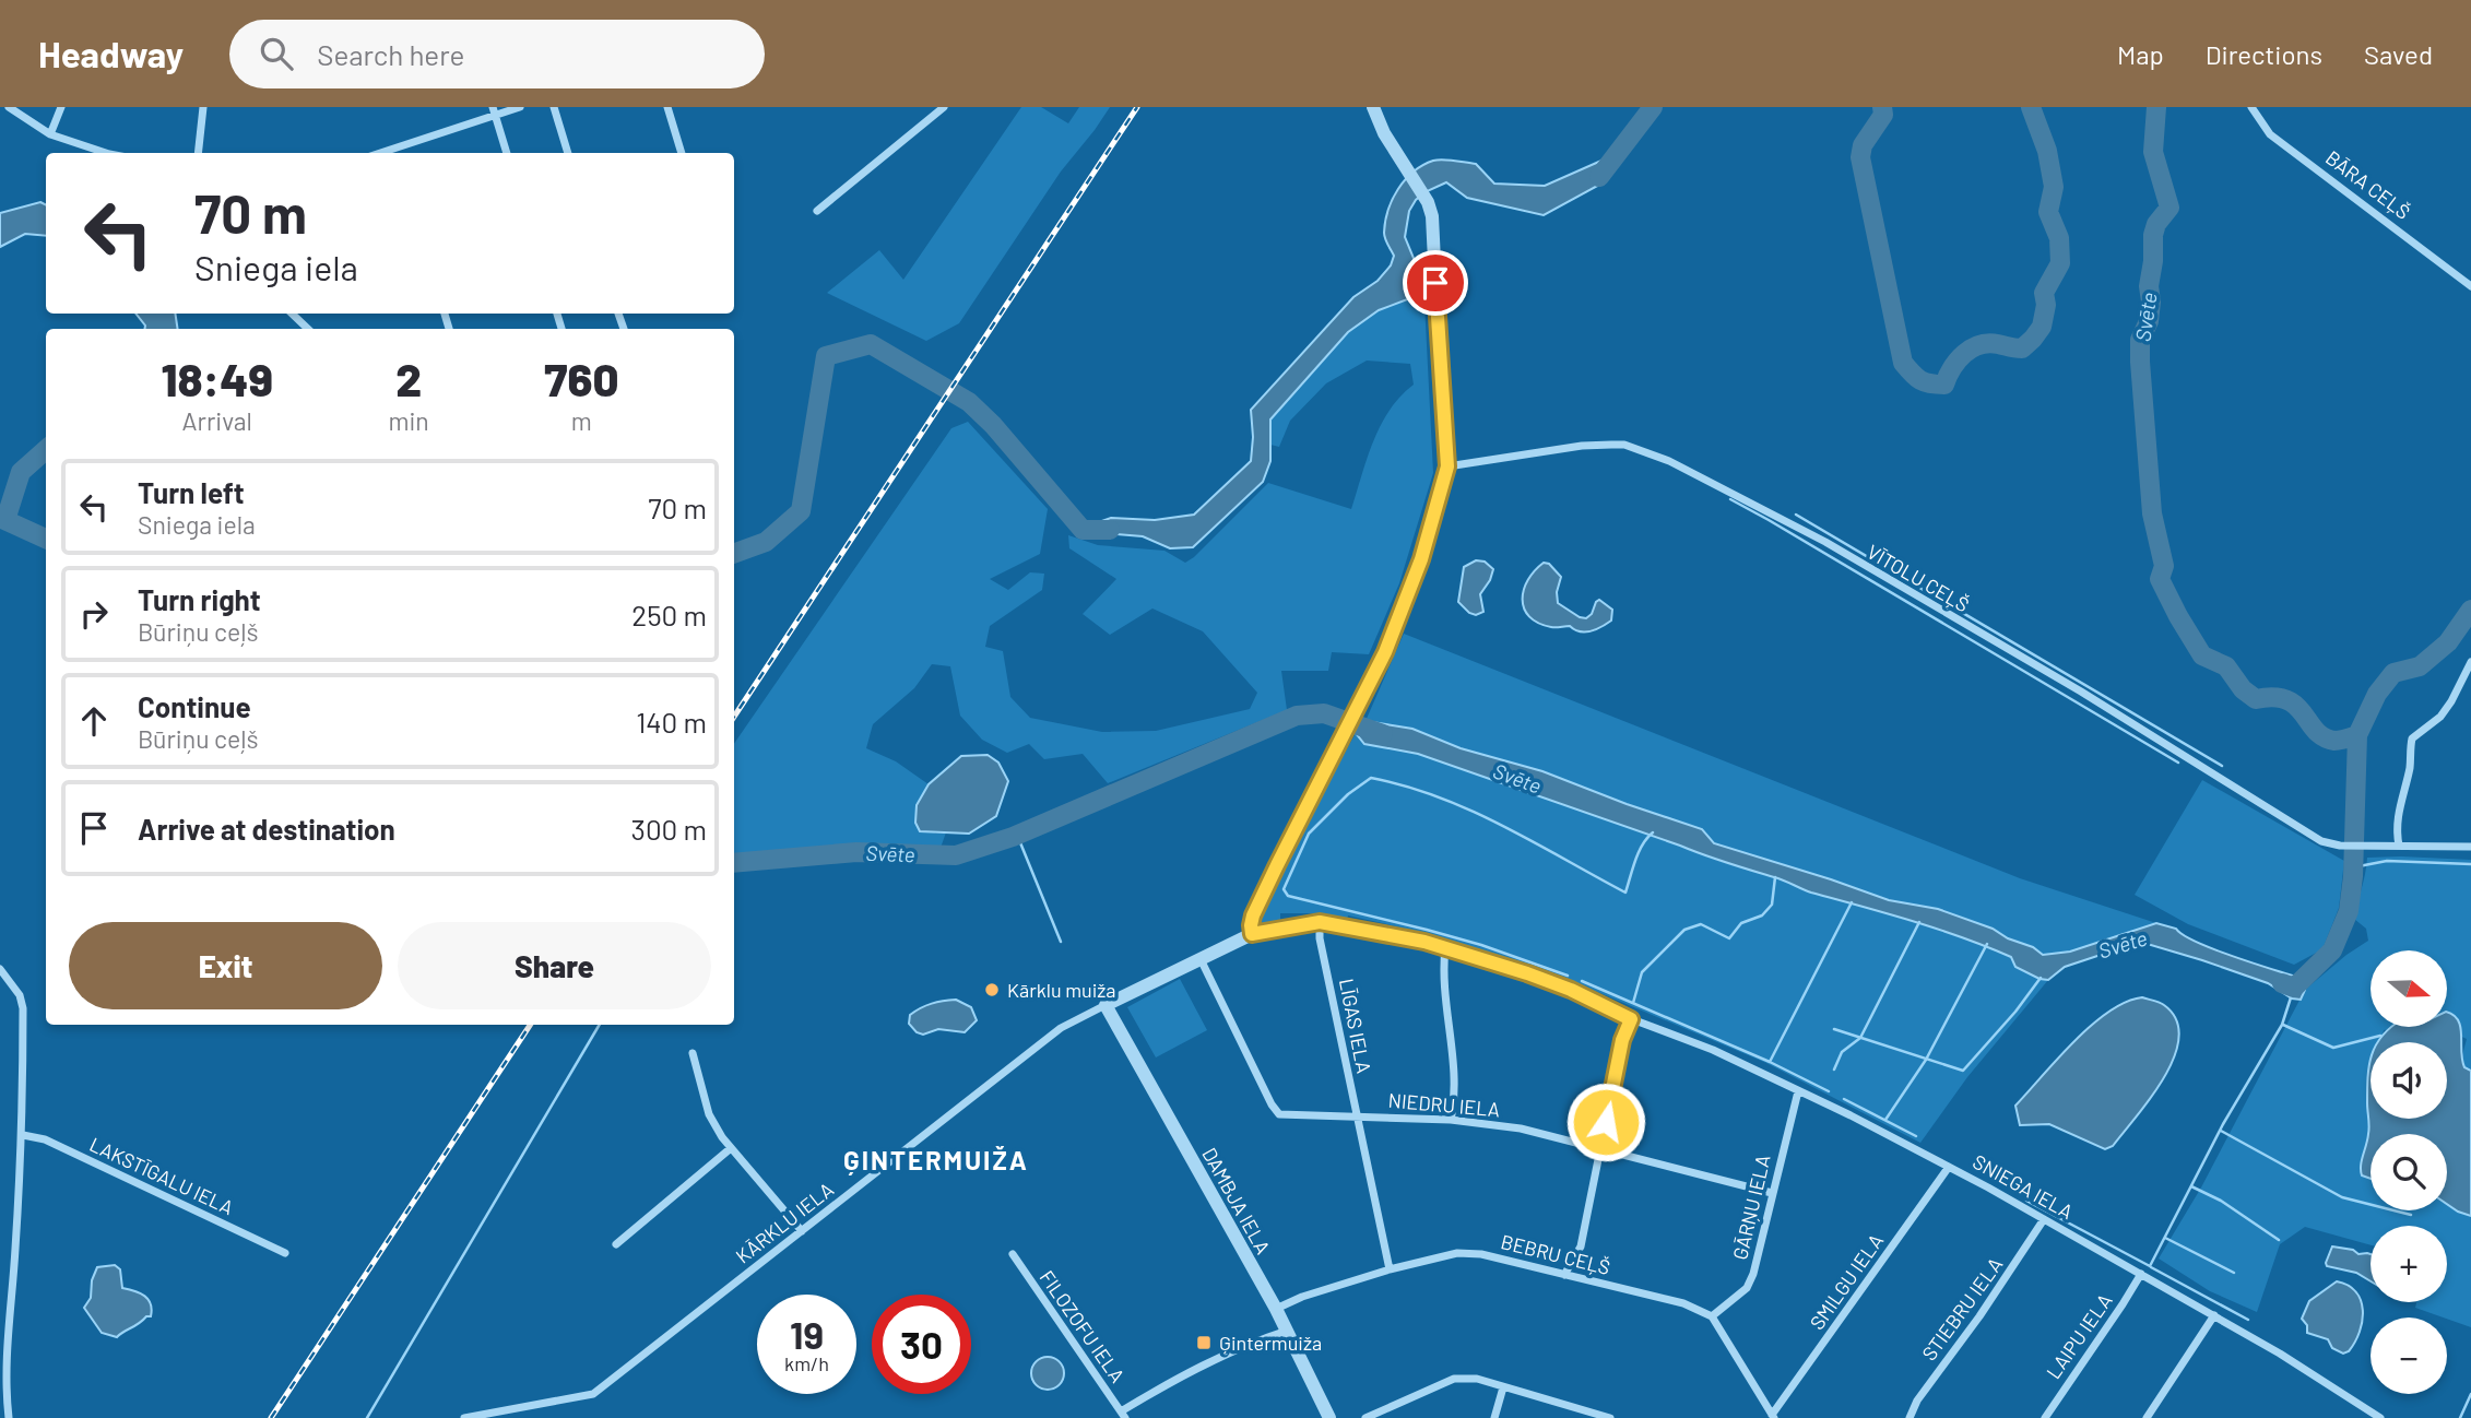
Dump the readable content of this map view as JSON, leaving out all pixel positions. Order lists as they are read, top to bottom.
{
  "streets": {
    "street": [
      "BĀRA CEĻŠ",
      "VĪTOLU CEĻŠ",
      "LĪGAS IELA",
      "NIEDRU IELA",
      "LAKSTĪGALU IELA",
      "SNIEGA IELA",
      "DAMBJA IELA",
      "GĀRŅU IELA",
      "KĀRKLU IELA",
      "BEBRU CEĻŠ",
      "SMILGU IELA",
      "STIEBRU IELA",
      "FILOZOFU IELA",
      "LAIPU IELA"
    ]
  },
  "crossings": [
    ["LĪGAS IELA", "NIEDRU IELA"],
    ["LĪGAS IELA", "SNIEGA IELA"],
    ["LĪGAS IELA", "BEBRU CEĻŠ"],
    ["NIEDRU IELA", "SNIEGA IELA"],
    ["NIEDRU IELA", "GĀRŅU IELA"],
    ["SNIEGA IELA", "DAMBJA IELA"],
    ["SNIEGA IELA", "GĀRŅU IELA"],
    ["SNIEGA IELA", "KĀRKLU IELA"],
    ["SNIEGA IELA", "SMILGU IELA"],
    ["SNIEGA IELA", "STIEBRU IELA"],
    ["SNIEGA IELA", "LAIPU IELA"],
    ["DAMBJA IELA", "KĀRKLU IELA"],
    ["DAMBJA IELA", "BEBRU CEĻŠ"],
    ["GĀRŅU IELA", "BEBRU CEĻŠ"]
  ],
  "districts": ["ĢINTERMUIŽA"],
  "water": ["Svēte"],
  "places": {
    "other": ["Kārklu muiža"],
    "transit": ["Ģintermuiža"]
  },
  "north": "right",
  "page": {
    "header": "Headway",
    "search": "Search here",
    "nav": ["Map", "Directions", "Saved"],
    "turn": ["70 m", "Sniega iela"],
    "eta": [
      "18:49",
      "Arrival",
      "2",
      "min",
      "760",
      "m"
    ],
    "list": [
      {
        "name": "Turn left",
        "note": "Sniega iela",
        "value": "70 m"
      },
      {
        "name": "Turn right",
        "note": "Būriņu ceļš",
        "value": "250 m"
      },
      {
        "name": "Continue",
        "note": "Būriņu ceļš",
        "value": "140 m"
      },
      {
        "name": "Arrive at destination",
        "value": "300 m"
      }
    ],
    "buttons": ["Exit", "Share"],
    "map_buttons": ["+", "−"],
    "speed": "19 km/h",
    "limit": "30"
  }
}
